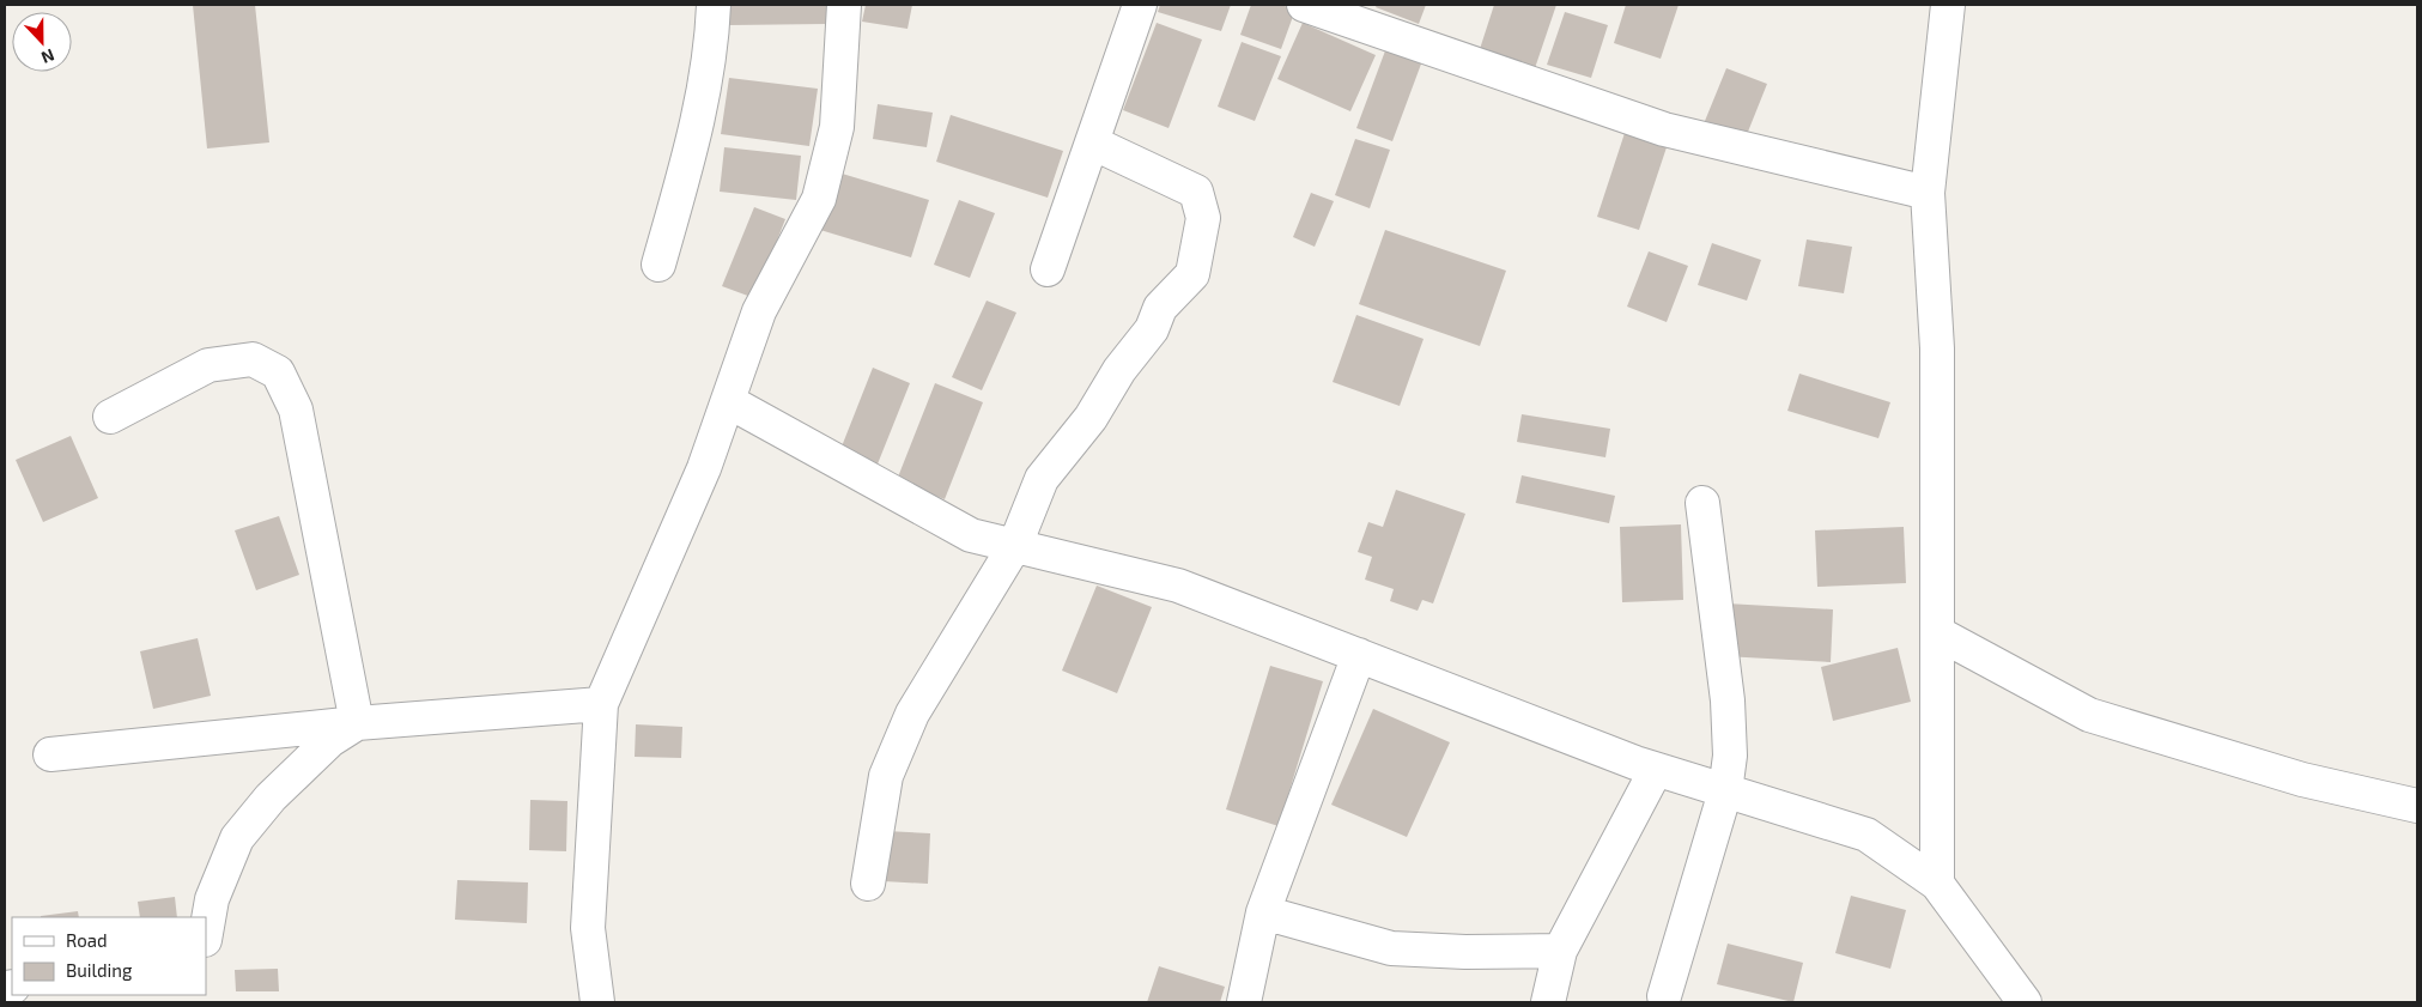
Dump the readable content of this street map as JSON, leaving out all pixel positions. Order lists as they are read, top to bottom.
{
  "legend": ["Road", "Building"],
  "north": "bottom"
}
